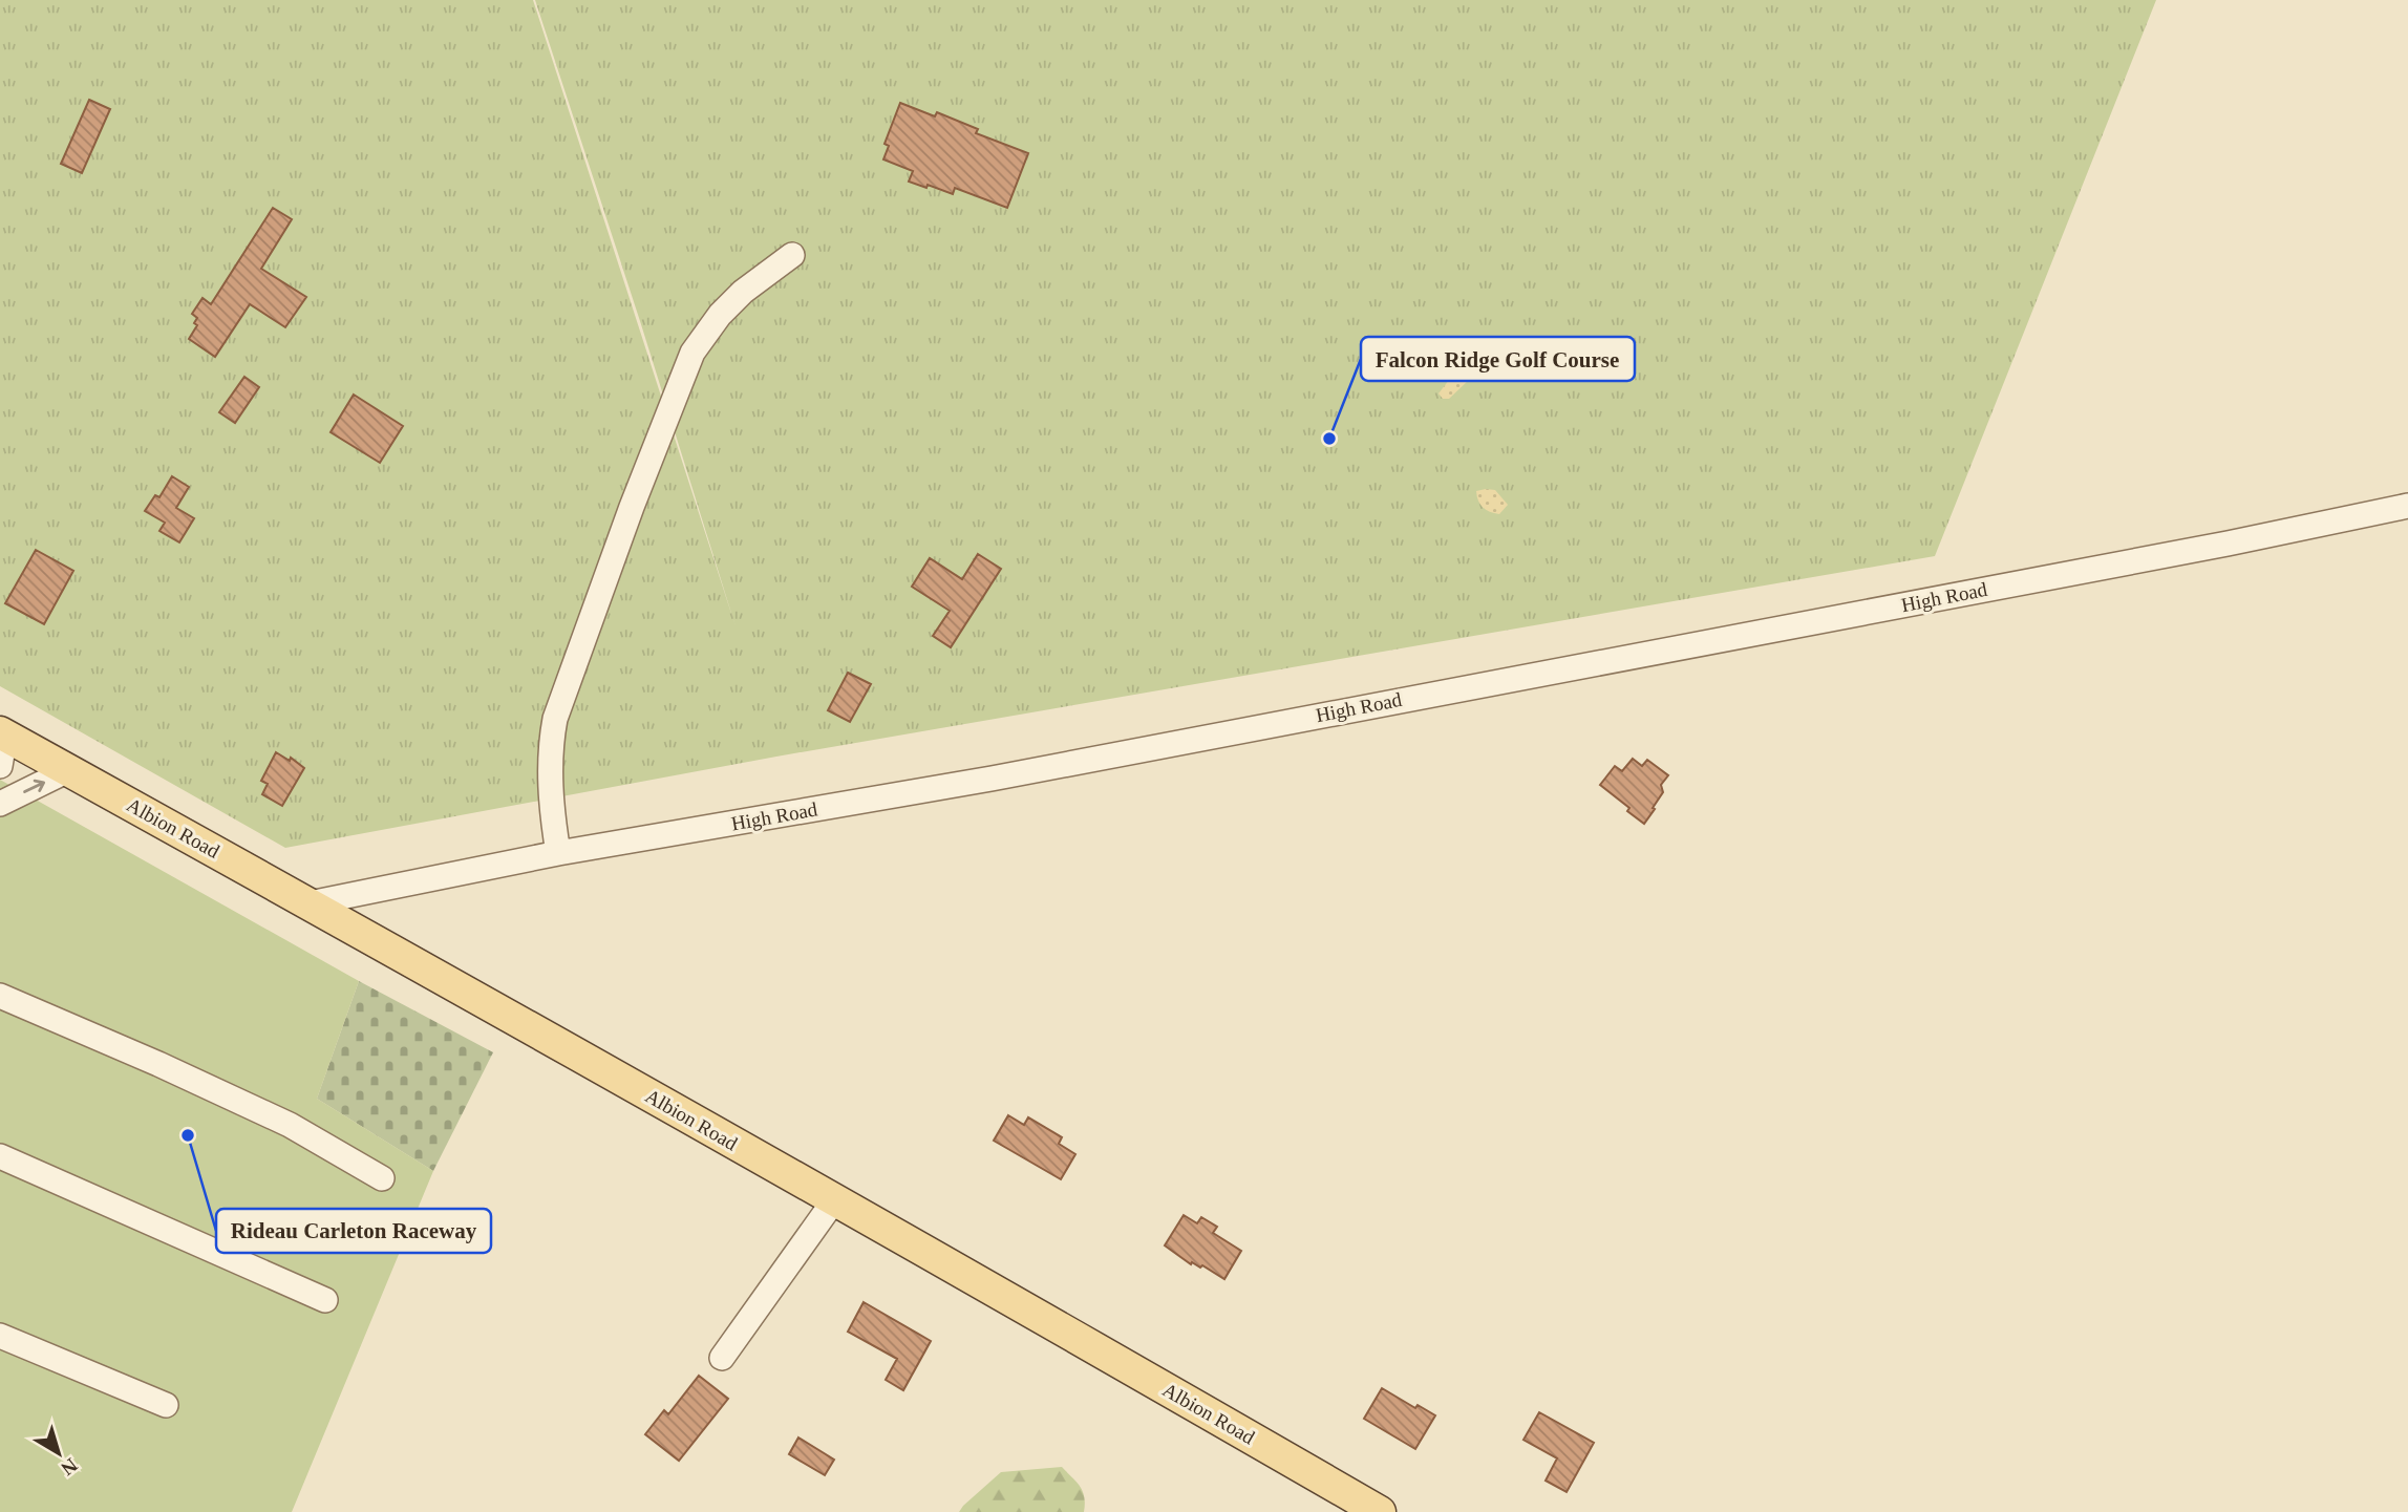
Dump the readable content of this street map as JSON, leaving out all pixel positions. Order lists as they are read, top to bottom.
{
  "streets": {
    "main road": ["Albion Road"],
    "street": ["High Road"]
  },
  "crossings": [
    ["High Road", "Albion Road"]
  ],
  "places": ["Falcon Ridge Golf Course", "Rideau Carleton Raceway"],
  "north": "bottom right"
}
